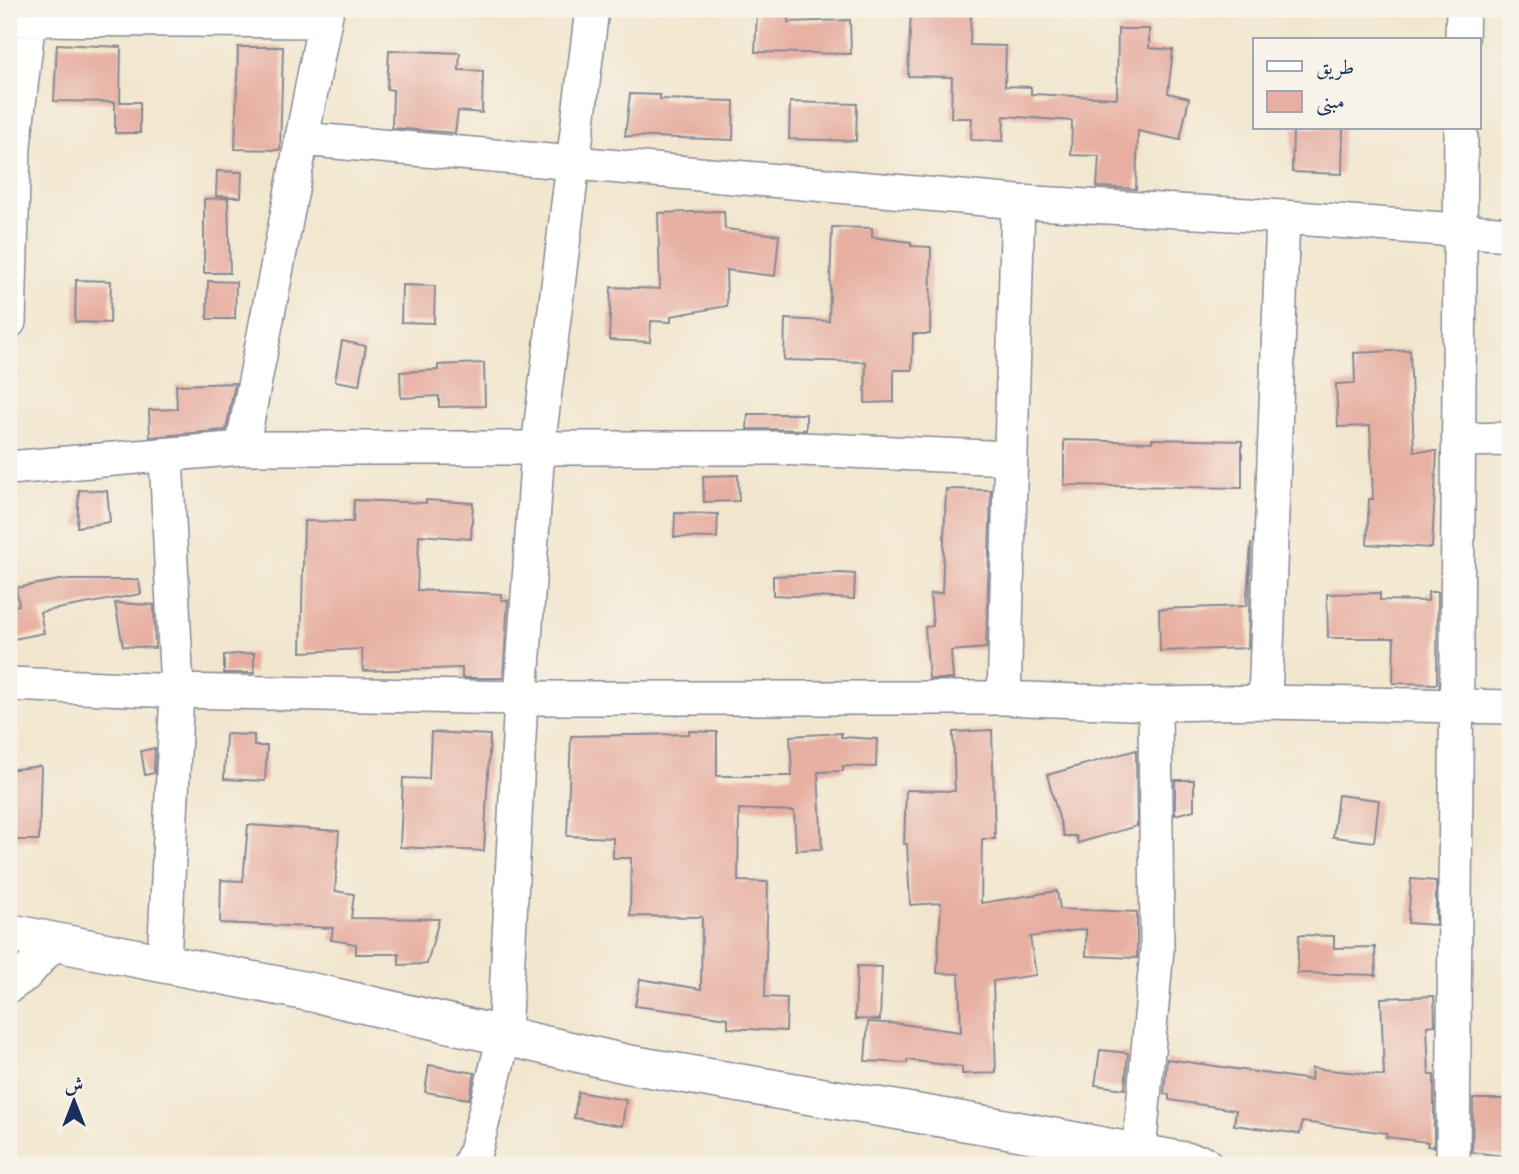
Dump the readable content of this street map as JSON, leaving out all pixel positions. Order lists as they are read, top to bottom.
{
  "legend": ["طريق", "مبنى"],
  "north": "top"
}
